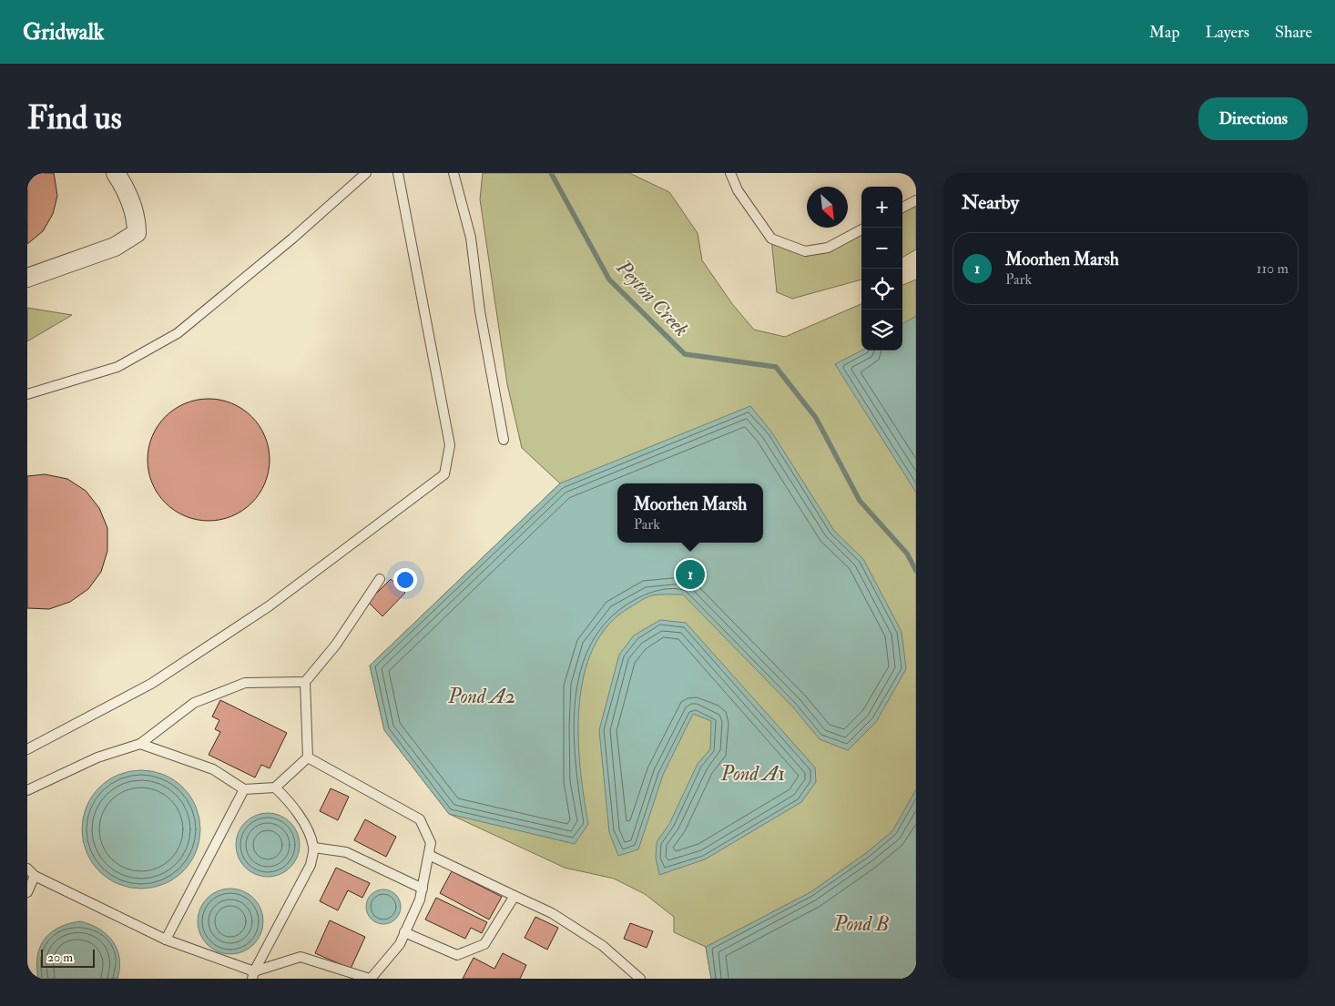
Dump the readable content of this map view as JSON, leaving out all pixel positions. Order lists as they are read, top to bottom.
{
  "water": [
    "Peyton Creek",
    "Pond A2",
    "Pond A1",
    "Pond B"
  ],
  "scale_bar": "20 m",
  "north": "bottom right",
  "page": {
    "header": "Gridwalk",
    "nav": ["Map", "Layers", "Share"],
    "buttons": "Directions",
    "title": "Find us",
    "heading": "Nearby",
    "map_buttons": ["+", "−"],
    "list": [
      {
        "mark": "1",
        "name": "Moorhen Marsh",
        "note": "Park",
        "value": "110 m"
      }
    ],
    "popup": ["Moorhen Marsh", "Park"],
    "pins": "1",
    "scale": "20 m"
  }
}
